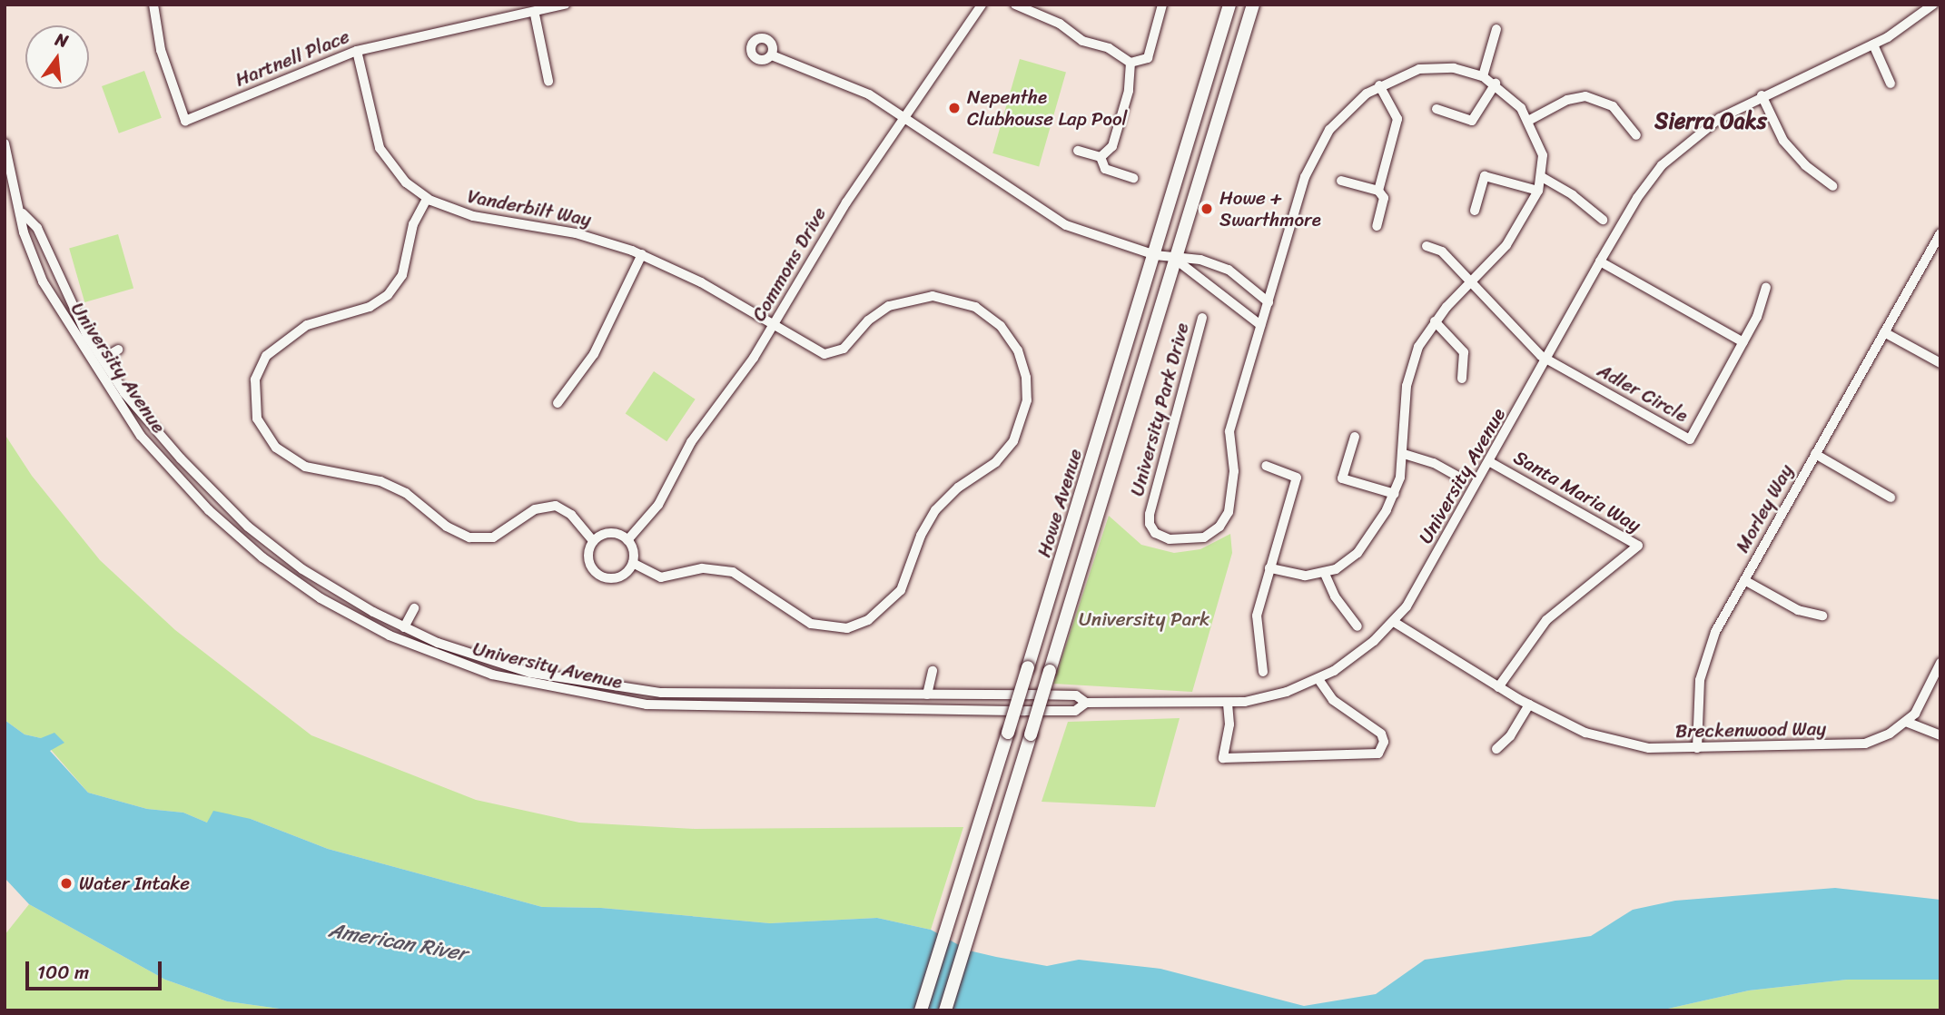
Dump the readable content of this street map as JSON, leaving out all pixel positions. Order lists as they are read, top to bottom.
{
  "streets": {
    "main road": ["Howe Avenue"],
    "street": [
      "Hartnell Place",
      "Vanderbilt Way",
      "Commons Drive",
      "University Avenue",
      "Adler Circle",
      "University Park Drive",
      "Santa Maria Way",
      "Morley Way",
      "Breckenwood Way"
    ]
  },
  "crossings": [
    ["Hartnell Place", "Vanderbilt Way"],
    ["Vanderbilt Way", "Commons Drive"],
    ["University Avenue", "Adler Circle"],
    ["University Avenue", "Santa Maria Way"],
    ["University Avenue", "Breckenwood Way"],
    ["Santa Maria Way", "Breckenwood Way"],
    ["Morley Way", "Breckenwood Way"]
  ],
  "districts": ["Sierra Oaks"],
  "water": ["American River"],
  "parks": ["University Park"],
  "places": ["Nepenthe Clubhouse Lap Pool", "Howe + Swarthmore", "Water Intake"],
  "scale_bar": "100 m",
  "north": "top"
}
